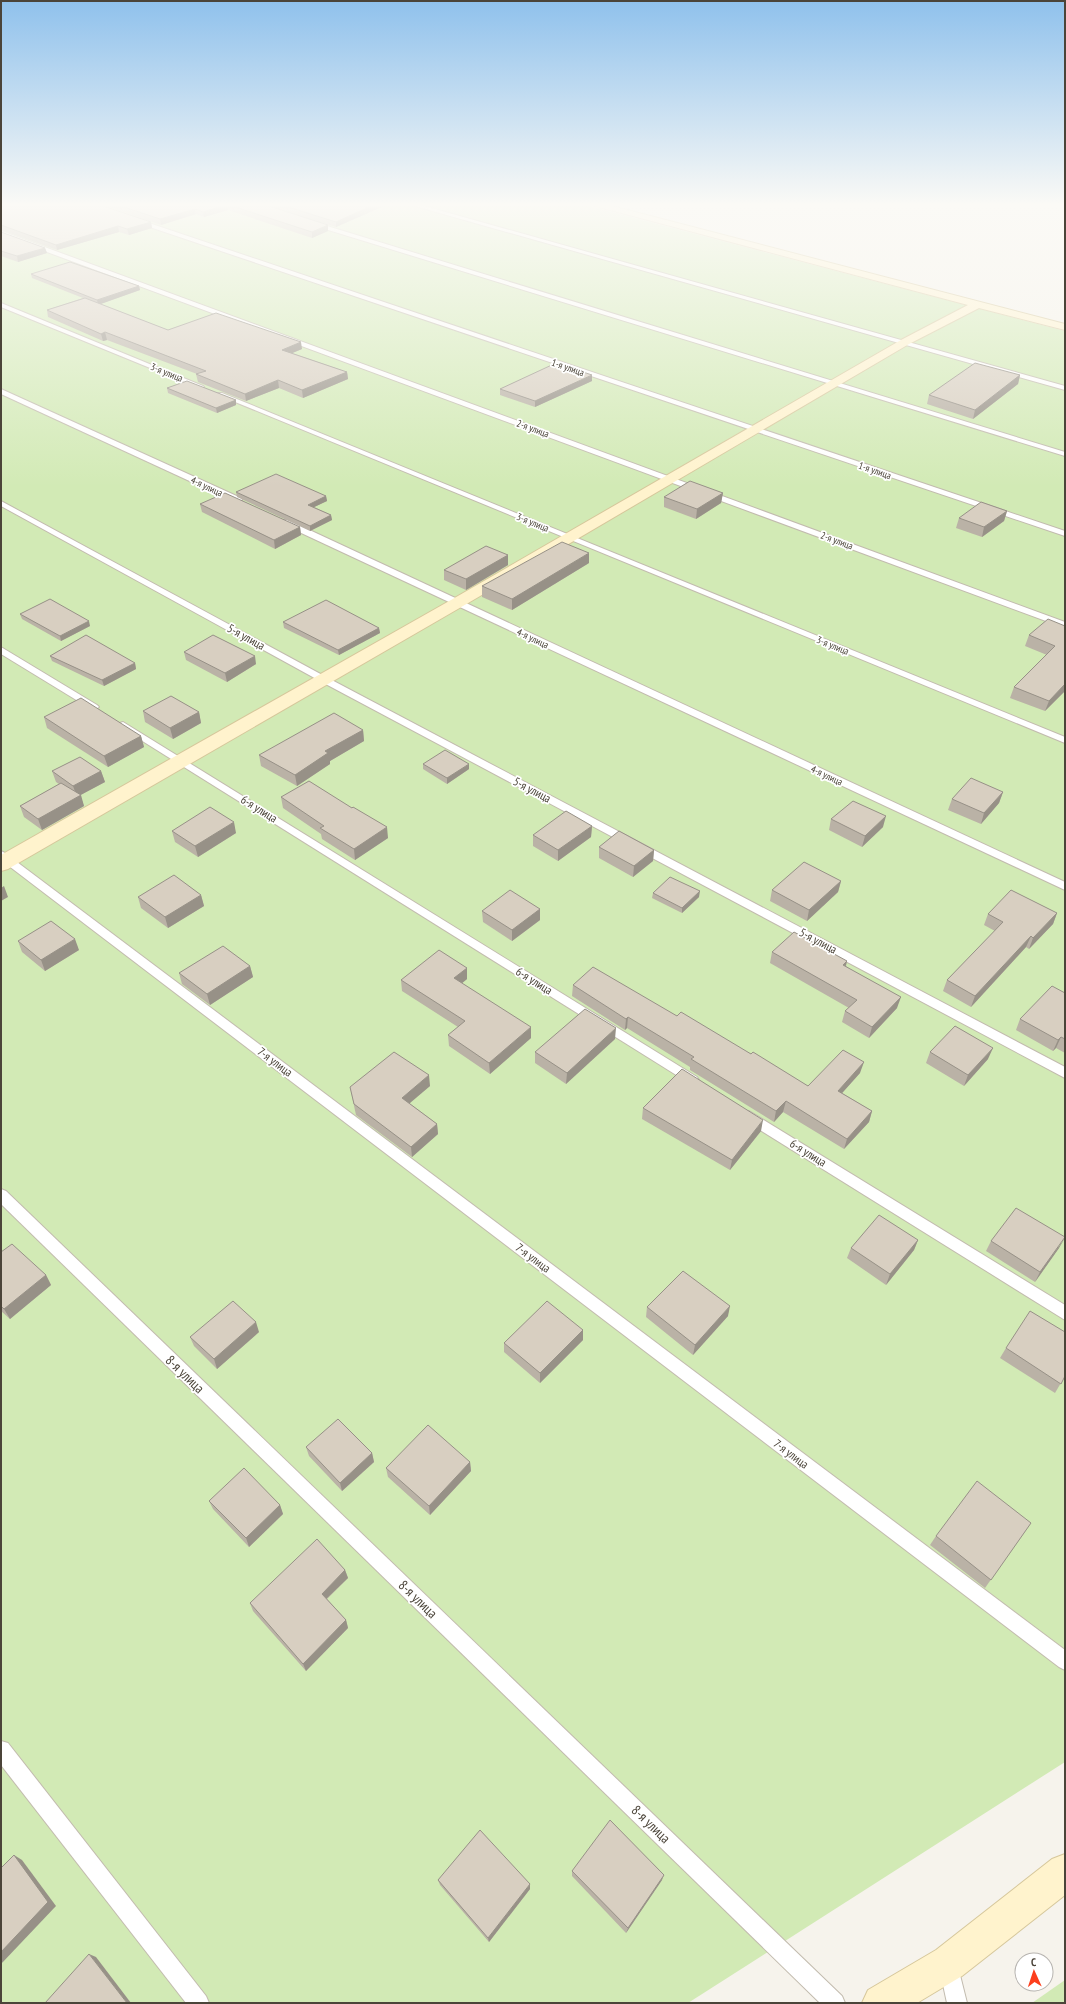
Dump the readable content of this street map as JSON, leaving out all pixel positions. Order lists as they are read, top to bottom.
{
  "streets": {
    "lane": [
      "1-я улица",
      "3-я улица",
      "2-я улица",
      "4-я улица",
      "5-я улица",
      "6-я улица",
      "7-я улица",
      "8-я улица"
    ]
  },
  "north": "top"
}
